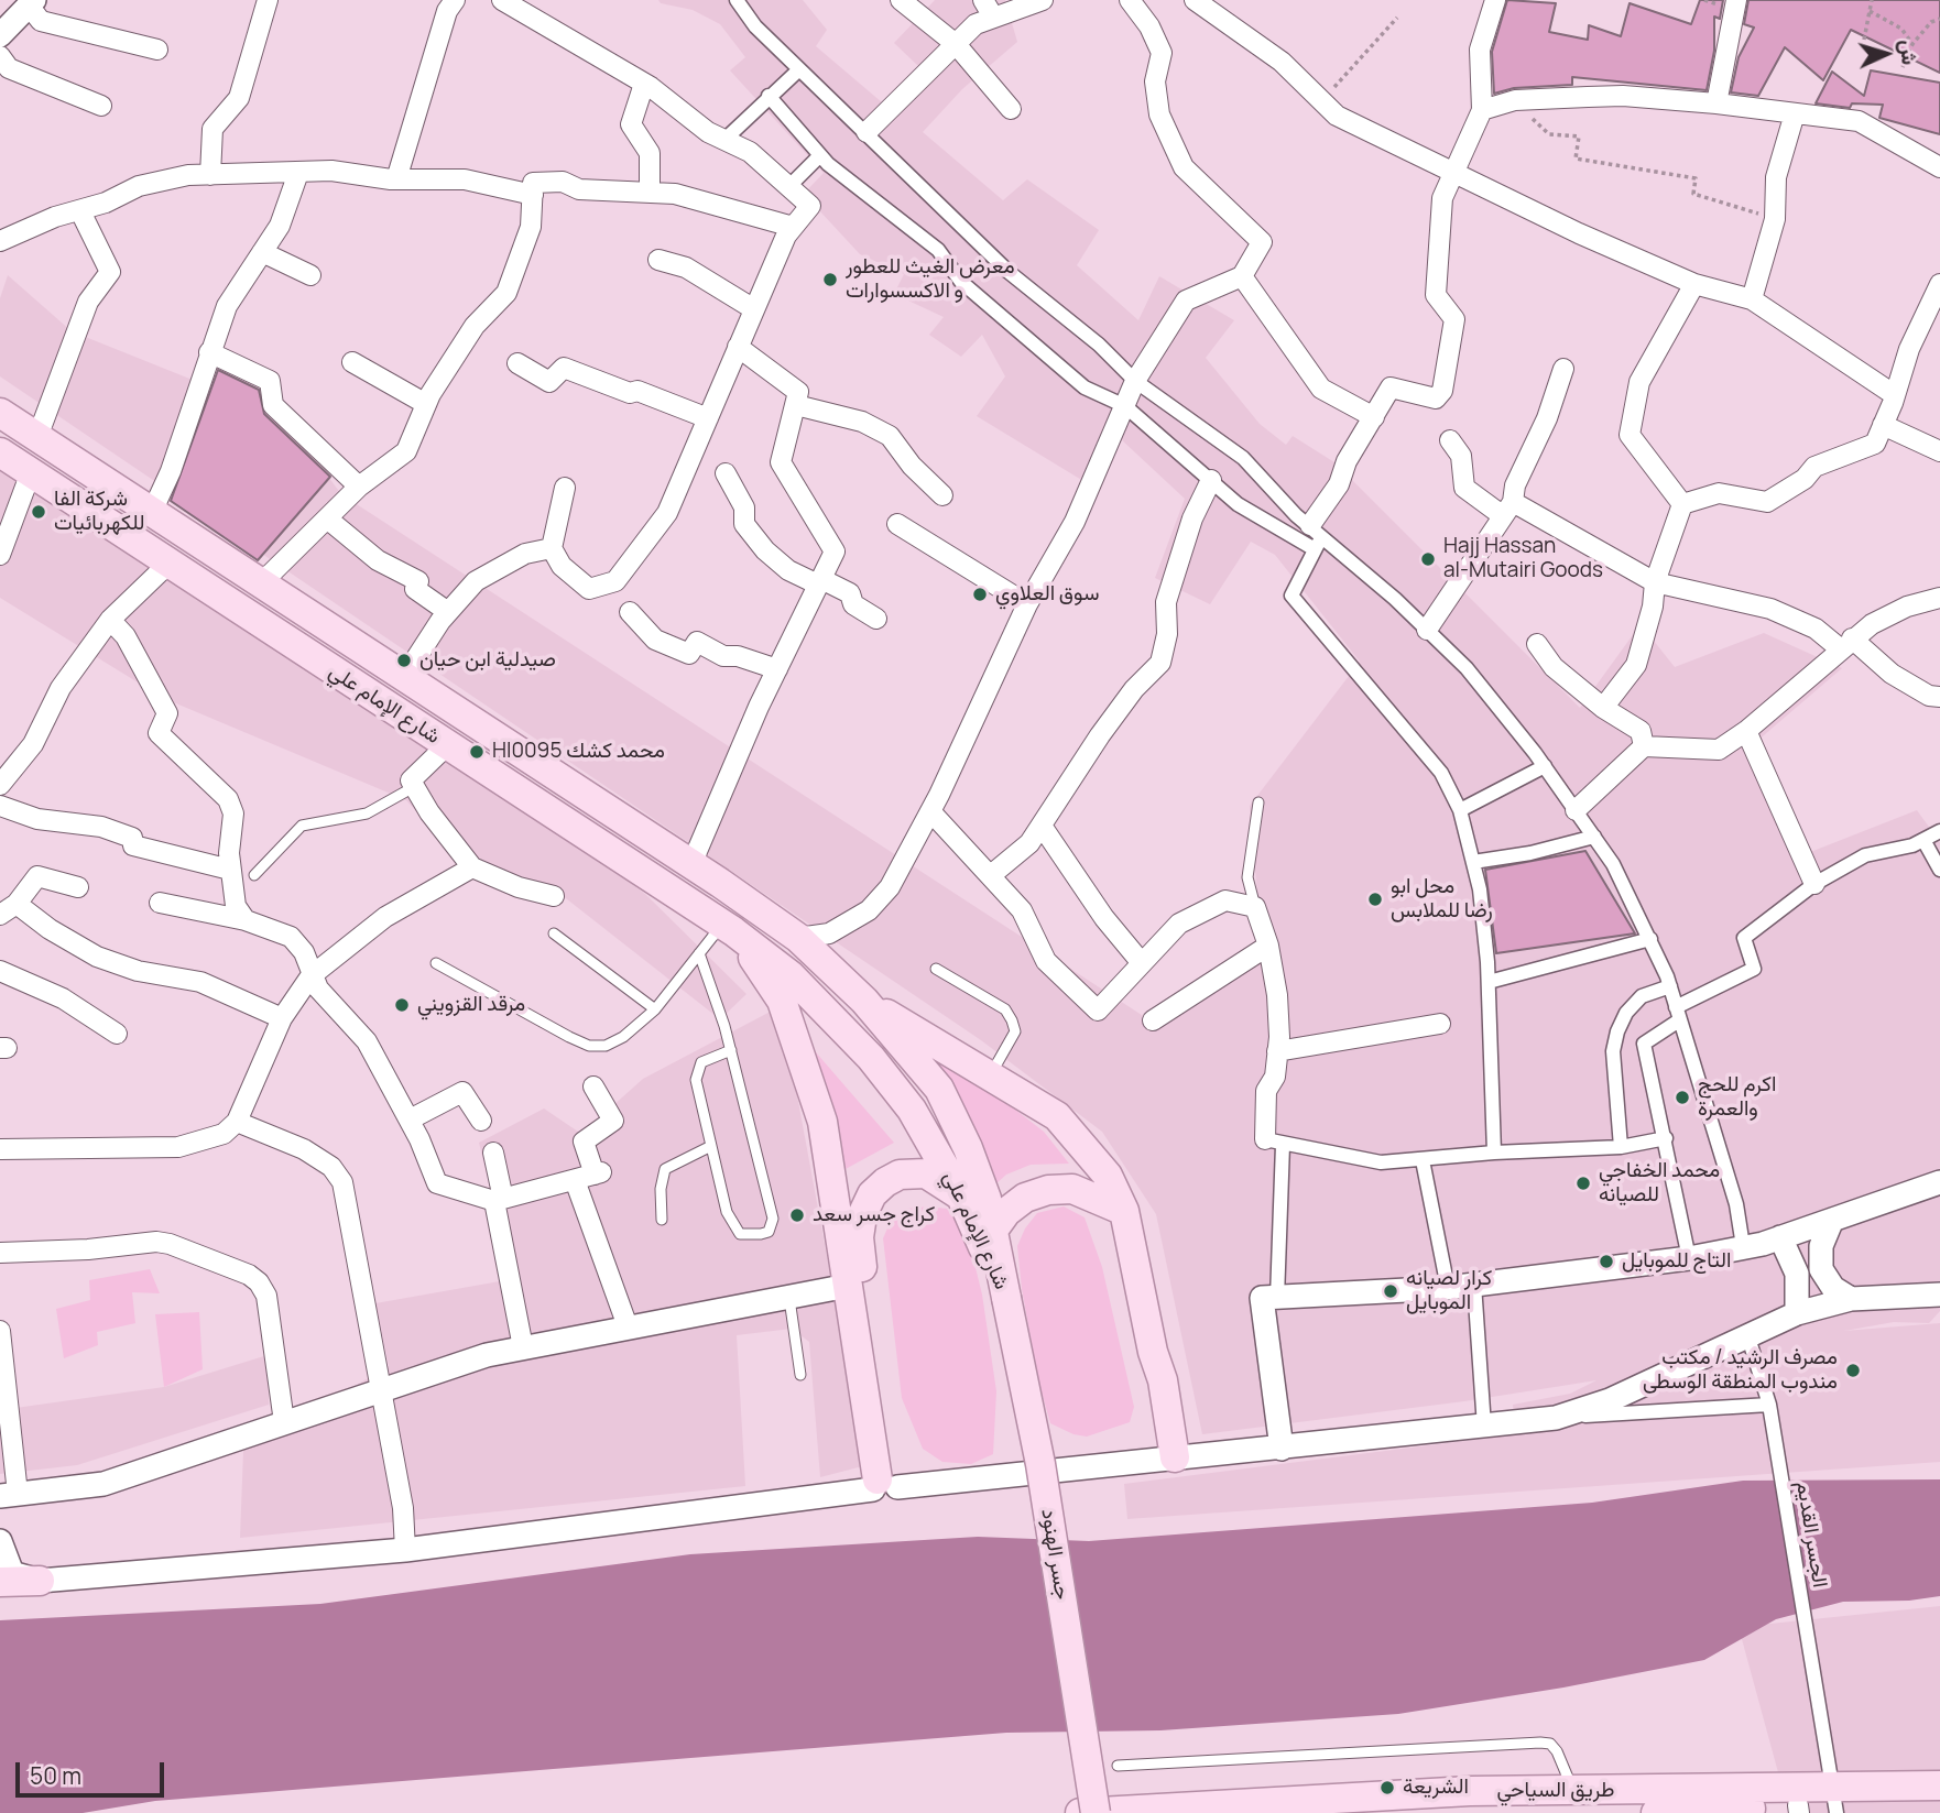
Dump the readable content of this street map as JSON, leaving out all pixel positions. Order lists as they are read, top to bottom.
{
  "streets": {
    "main road": ["شارع الإمام علي", "جسر الهنود", "طريق السياحي"],
    "street": ["الجسر القديم"]
  },
  "crossings": [
    ["شارع الإمام علي", "جسر الهنود"],
    ["الجسر القديم", "طريق السياحي"]
  ],
  "places": [
    "معرض الغيث للعطور و الاكسسوارات",
    "شركة الفا للكهربائيات",
    "Hajj Hassan al-Mutairi Goods",
    "سوق العلاوي",
    "صيدلية ابن حيان",
    "Hl0095 محمد كشك",
    "محل ابو رضا للملابس",
    "مرقد القزويني",
    "اكرم للحج والعمرة",
    "محمد الخفاجي للصيانه",
    "كراج جسر سعد",
    "التاج للموبايل",
    "كرار لصيانه الموبايل",
    "مصرف الرشيد / مكتب مندوب المنطقة الوسطى",
    "الشريعة"
  ],
  "scale_bar": "50 m",
  "north": "right"
}
